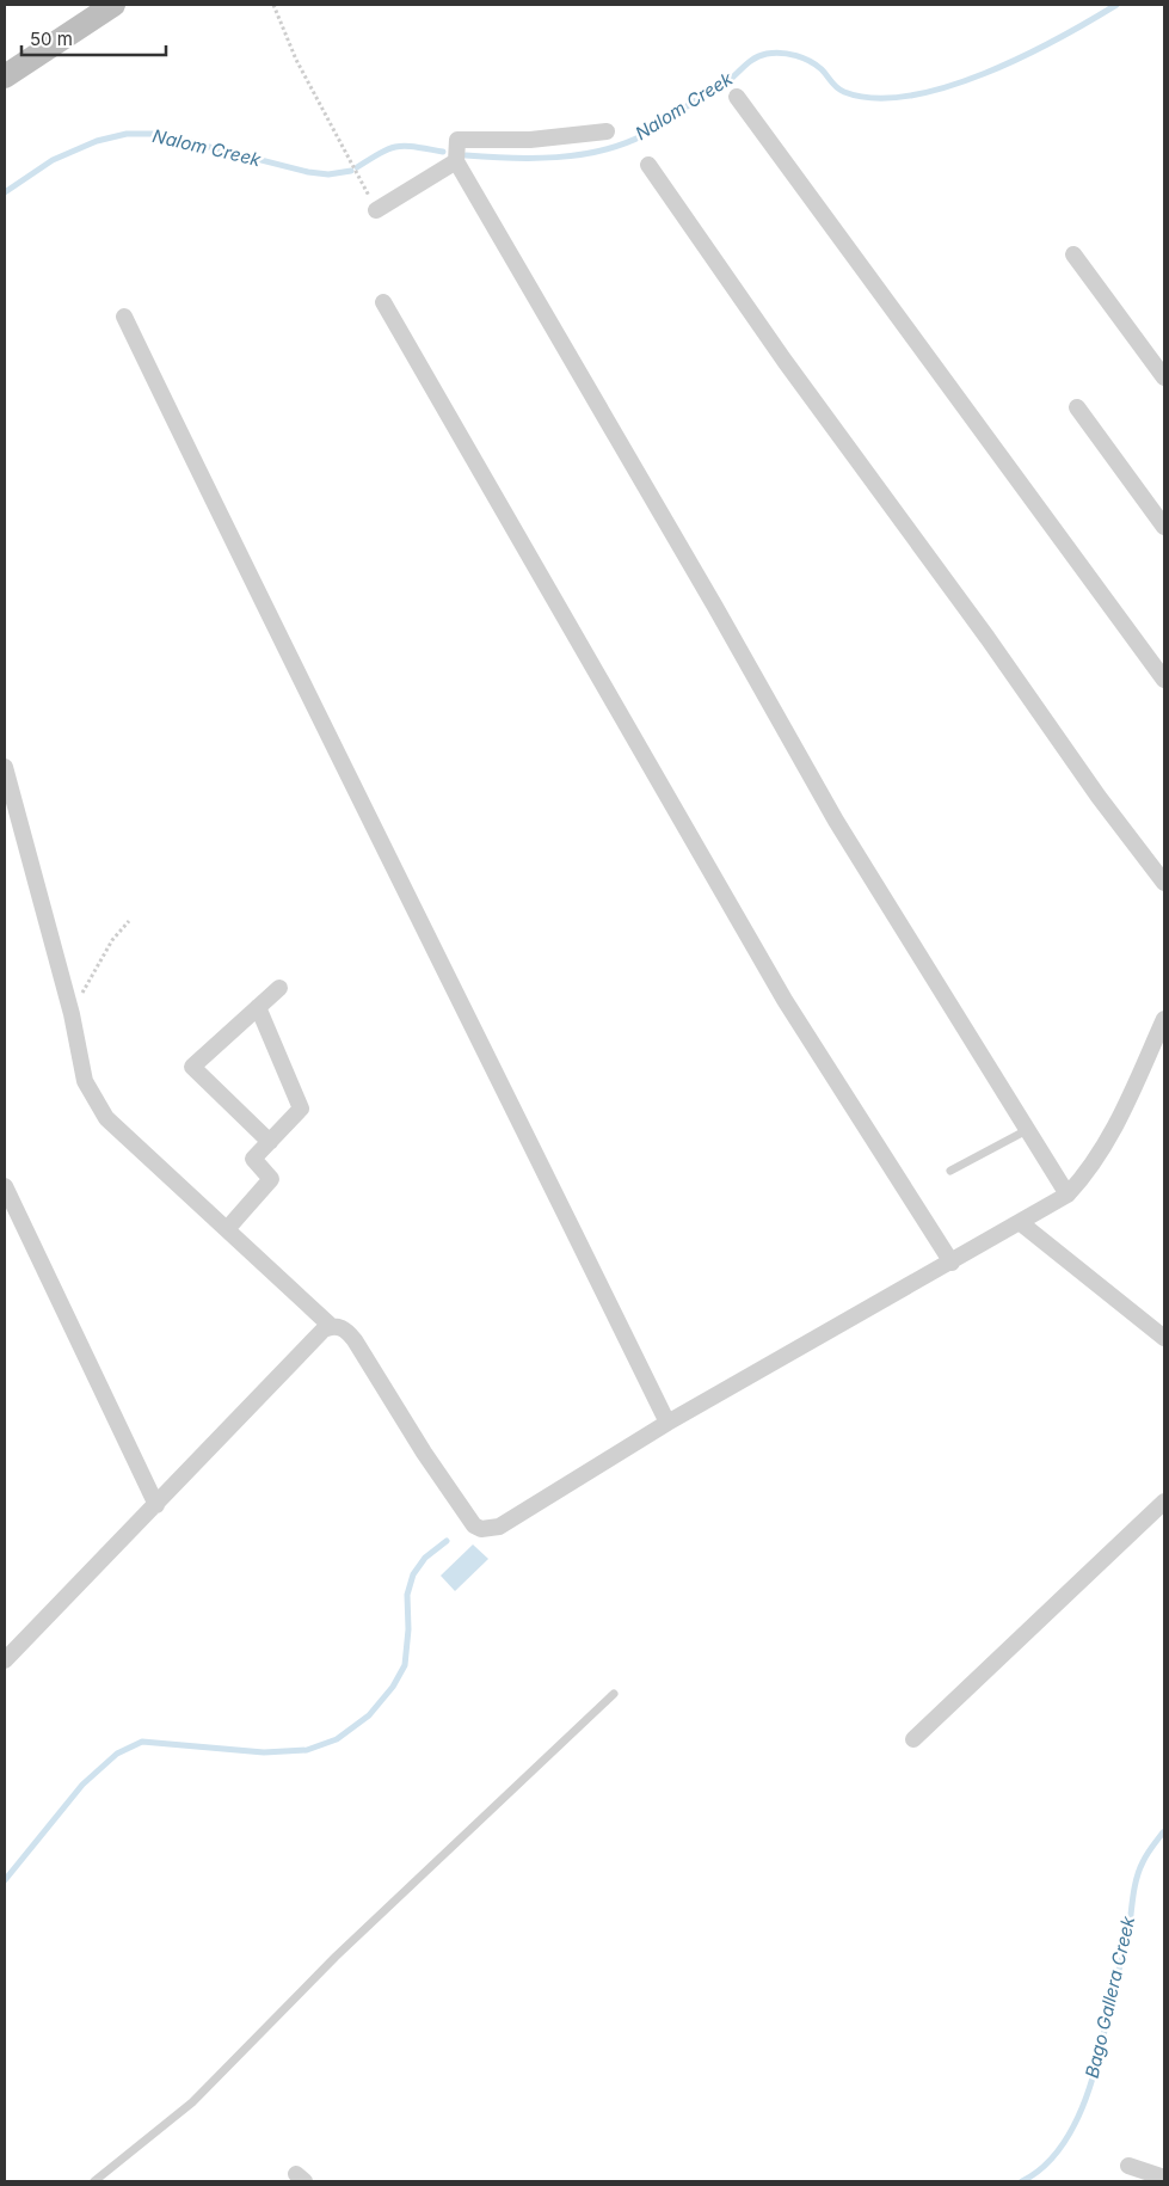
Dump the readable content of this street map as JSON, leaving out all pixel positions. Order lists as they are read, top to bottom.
{
  "water": ["Nalom Creek", "Bago Gallera Creek"],
  "scale_bar": "50 m"
}
